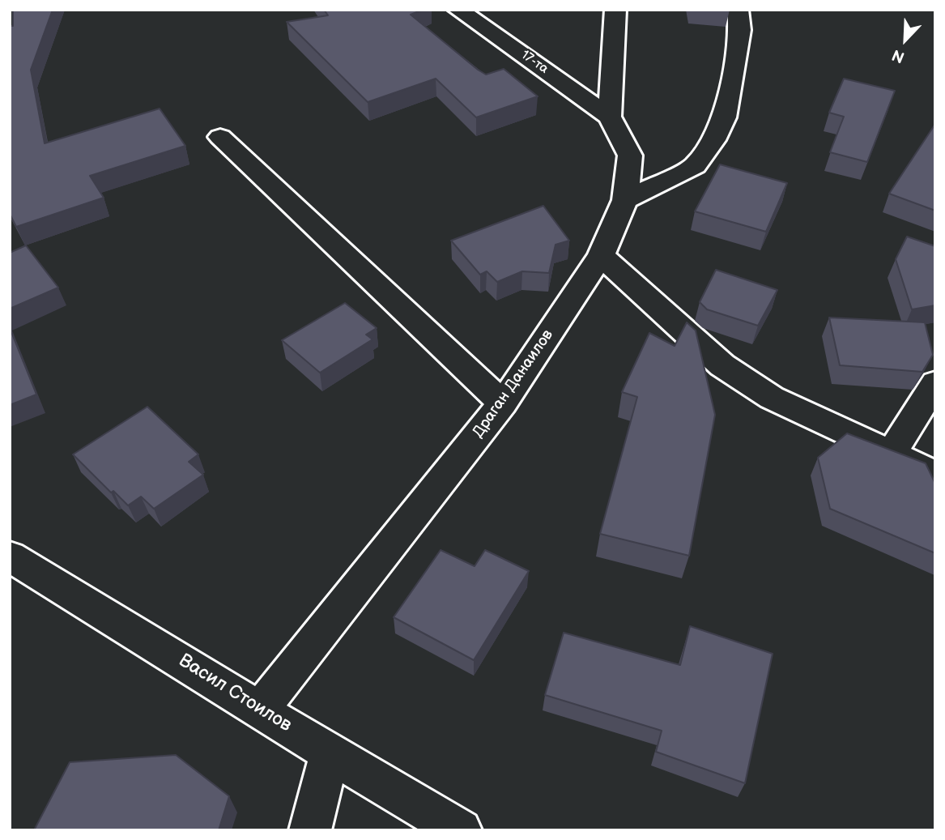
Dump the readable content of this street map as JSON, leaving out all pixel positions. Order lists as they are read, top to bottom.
{
  "streets": {
    "street": ["17-та", "Драган Данаилов", "Васил Стоилов"]
  },
  "crossings": [
    ["17-та", "Драган Данаилов"],
    ["Драган Данаилов", "Васил Стоилов"]
  ],
  "north": "bottom left"
}
